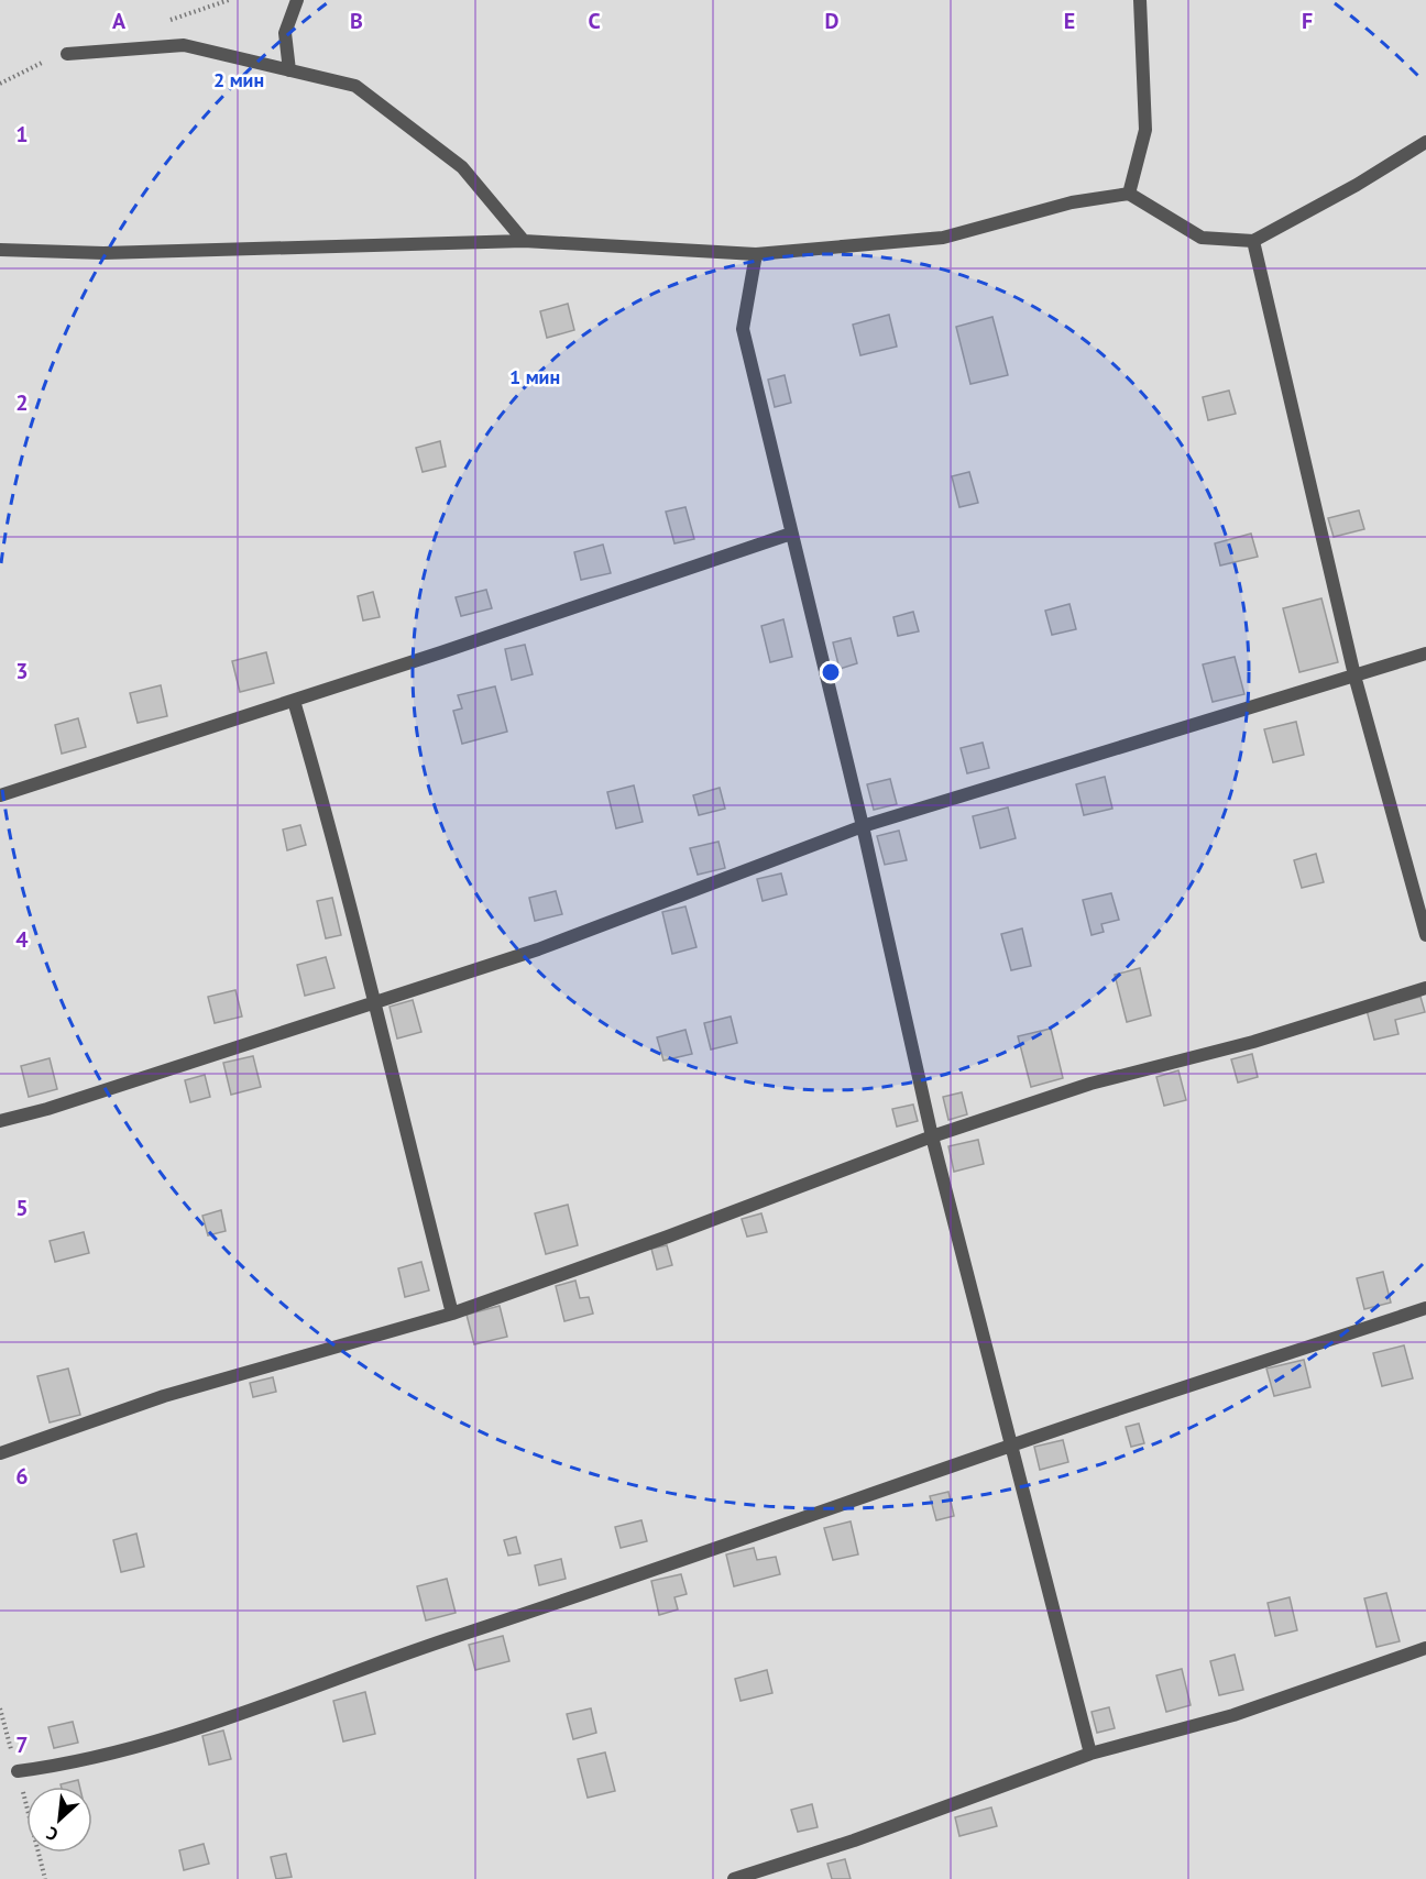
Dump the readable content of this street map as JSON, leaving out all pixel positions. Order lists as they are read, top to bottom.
{
  "north": "bottom left",
  "grid": {
    "columns": [
      "A",
      "B",
      "C",
      "D",
      "E",
      "F"
    ],
    "rows": [
      "1",
      "2",
      "3",
      "4",
      "5",
      "6",
      "7"
    ]
  },
  "rings": ["2 мин", "1 мин"]
}
